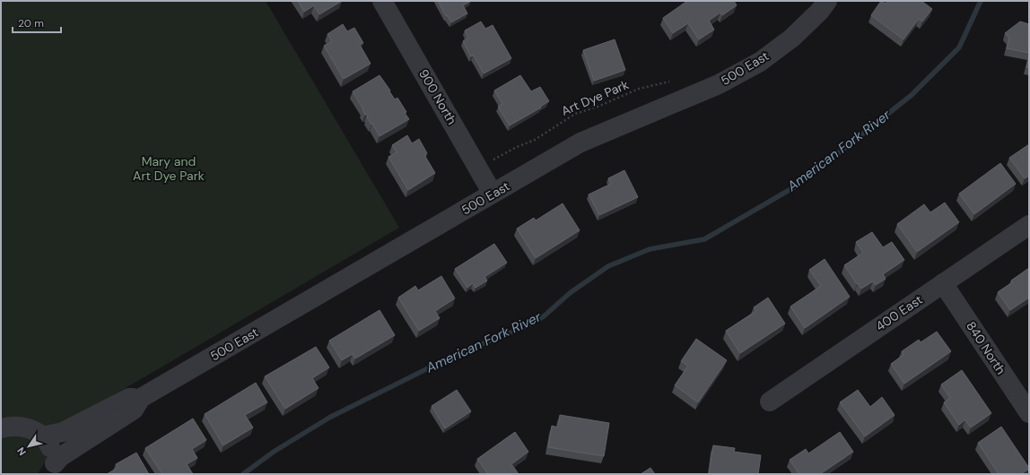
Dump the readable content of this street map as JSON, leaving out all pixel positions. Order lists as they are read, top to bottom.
{
  "streets": {
    "street": [
      "500 East",
      "900 North",
      "400 East",
      "840 North"
    ],
    "path": ["Art Dye Park"]
  },
  "crossings": [
    ["500 East", "900 North"],
    ["400 East", "840 North"]
  ],
  "water": ["American Fork River"],
  "parks": ["Mary and Art Dye Park"],
  "scale_bar": "20 m",
  "north": "bottom left"
}
